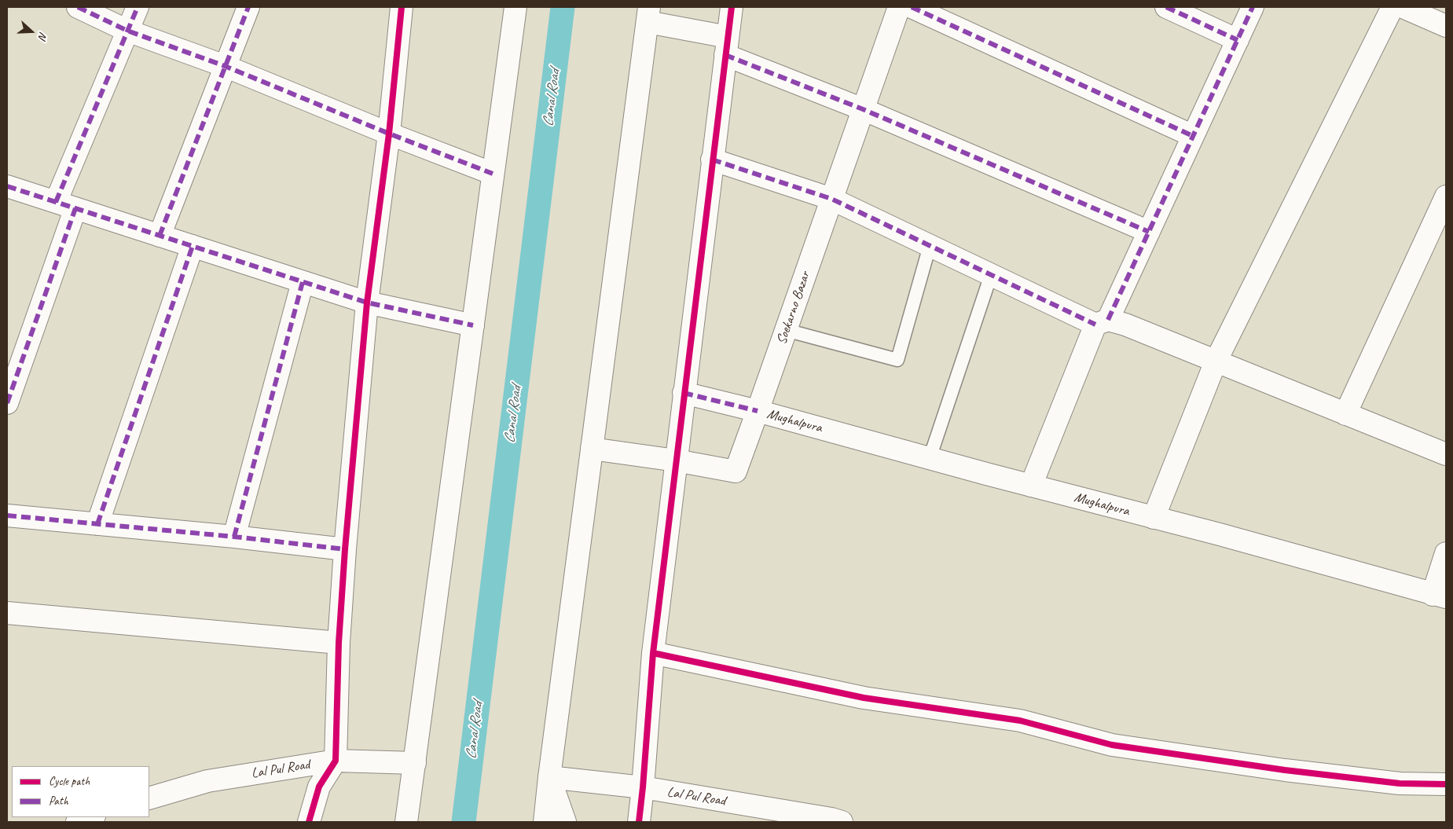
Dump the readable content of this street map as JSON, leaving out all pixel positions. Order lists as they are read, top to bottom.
{
  "streets": {
    "main road": ["Soekarno Bazar", "Mughalpura", "Lal Pul Road"]
  },
  "crossings": [
    ["Soekarno Bazar", "Mughalpura"]
  ],
  "water": ["Canal Road"],
  "legend": ["Cycle path", "Path"],
  "north": "right"
}
